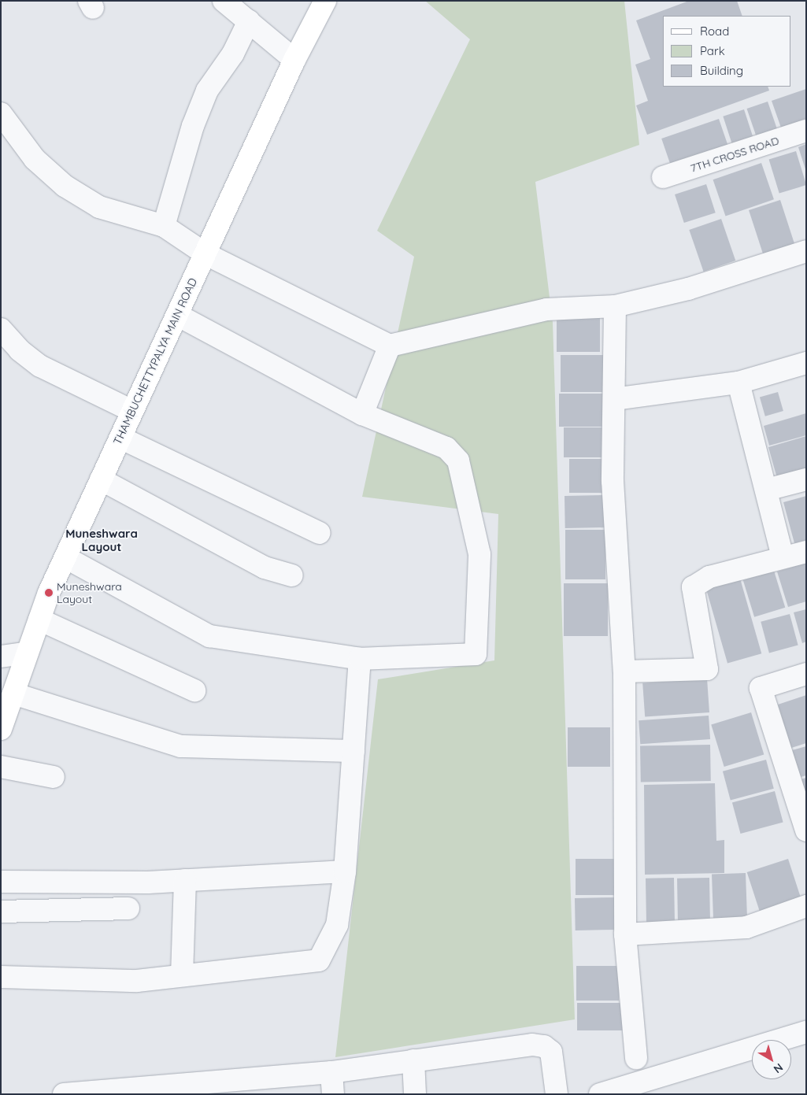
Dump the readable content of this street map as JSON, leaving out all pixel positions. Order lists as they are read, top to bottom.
{
  "streets": {
    "main road": ["THAMBUCHETTYPALYA MAIN ROAD"],
    "street": ["7TH CROSS ROAD"]
  },
  "districts": ["Muneshwara Layout"],
  "places": ["Muneshwara Layout"],
  "legend": ["Road", "Park", "Building"],
  "north": "bottom right"
}
